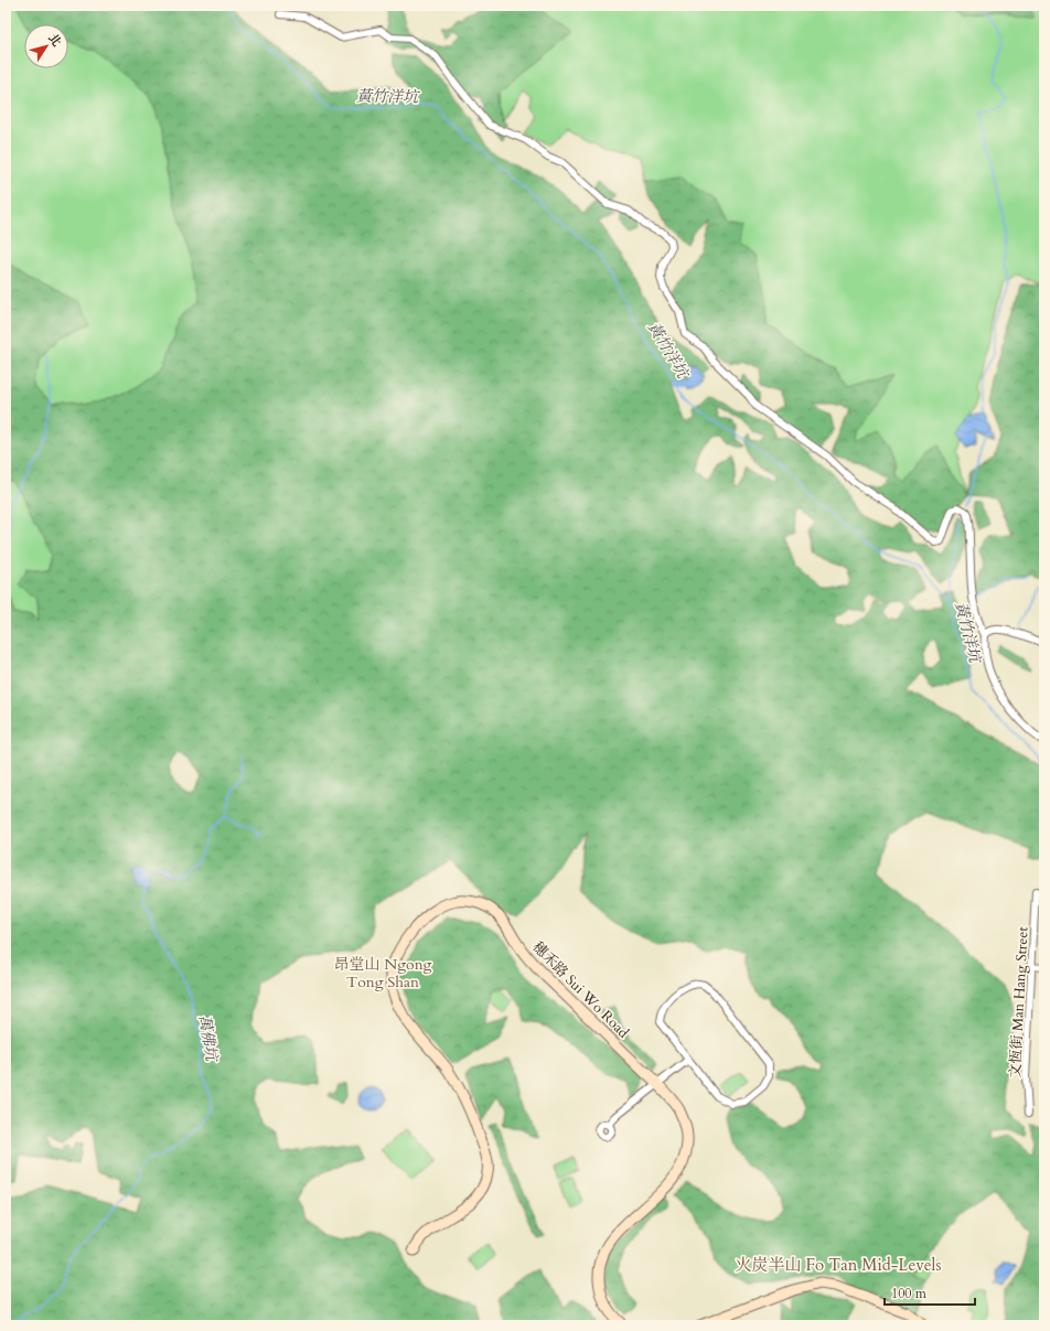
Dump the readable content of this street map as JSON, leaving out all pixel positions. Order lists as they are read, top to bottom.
{
  "streets": {
    "street": ["穗禾路 Sui Wo Road", "文恆街 Man Hang Street"]
  },
  "districts": ["昂堂山 Ngong Tong Shan", "火炭半山 Fo Tan Mid-Levels"],
  "water": ["黃竹洋坑", "萬佛坑"],
  "scale_bar": "100 m",
  "north": "top right"
}
